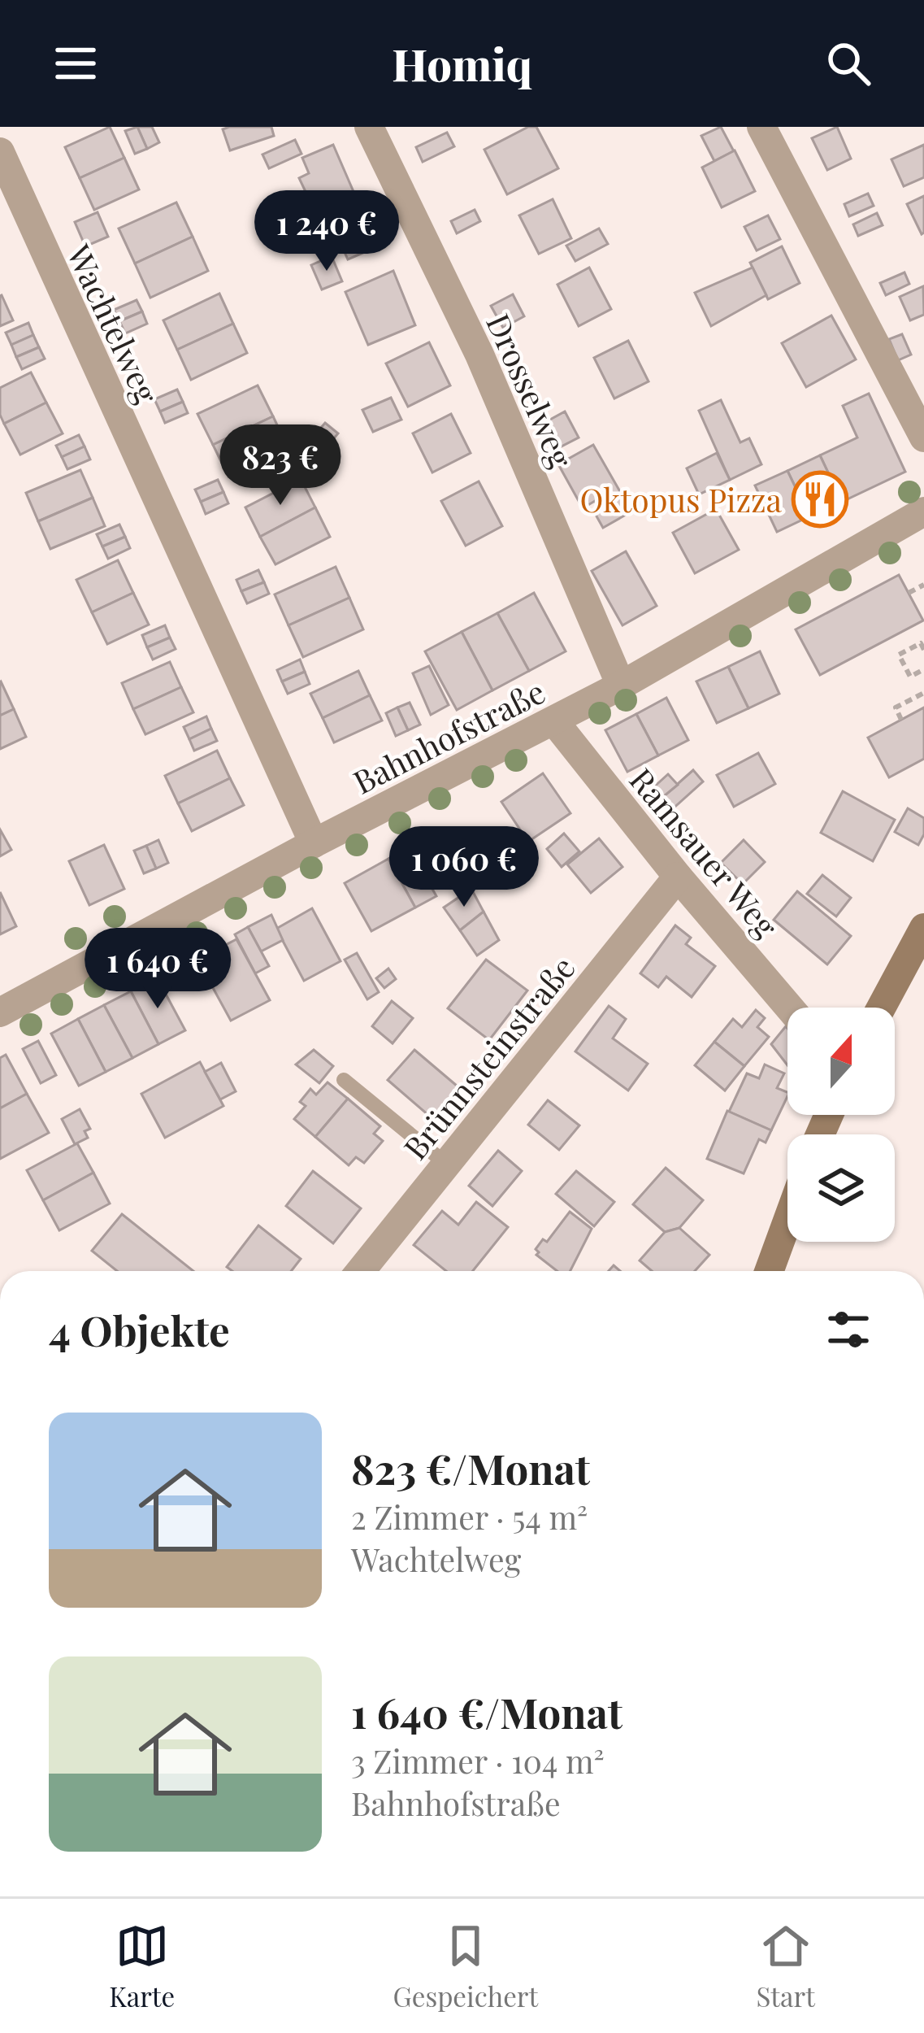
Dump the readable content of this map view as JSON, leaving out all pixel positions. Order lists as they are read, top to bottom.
{
  "streets": {
    "street": [
      "Wachtelweg",
      "Drosselweg",
      "Bahnhofstraße",
      "Ramsauer Weg",
      "Brünnsteinstraße"
    ]
  },
  "crossings": [
    ["Wachtelweg", "Bahnhofstraße"],
    ["Drosselweg", "Bahnhofstraße"],
    ["Bahnhofstraße", "Ramsauer Weg"],
    ["Ramsauer Weg", "Brünnsteinstraße"]
  ],
  "places": {
    "restaurant": ["Oktopus Pizza"]
  },
  "north": "top",
  "page": {
    "header": "Homiq",
    "price": [
      "1 240 €",
      "823 €",
      "1 060 €",
      "1 640 €"
    ],
    "heading": "4 Objekte",
    "list": [
      {
        "name": "823 €/Monat",
        "note": "2 Zimmer · 54 m² · Wachtelweg"
      },
      {
        "name": "1 640 €/Monat",
        "note": "3 Zimmer · 104 m² · Bahnhofstraße"
      }
    ],
    "tabs": ["Karte", "Gespeichert", "Start"]
  }
}
